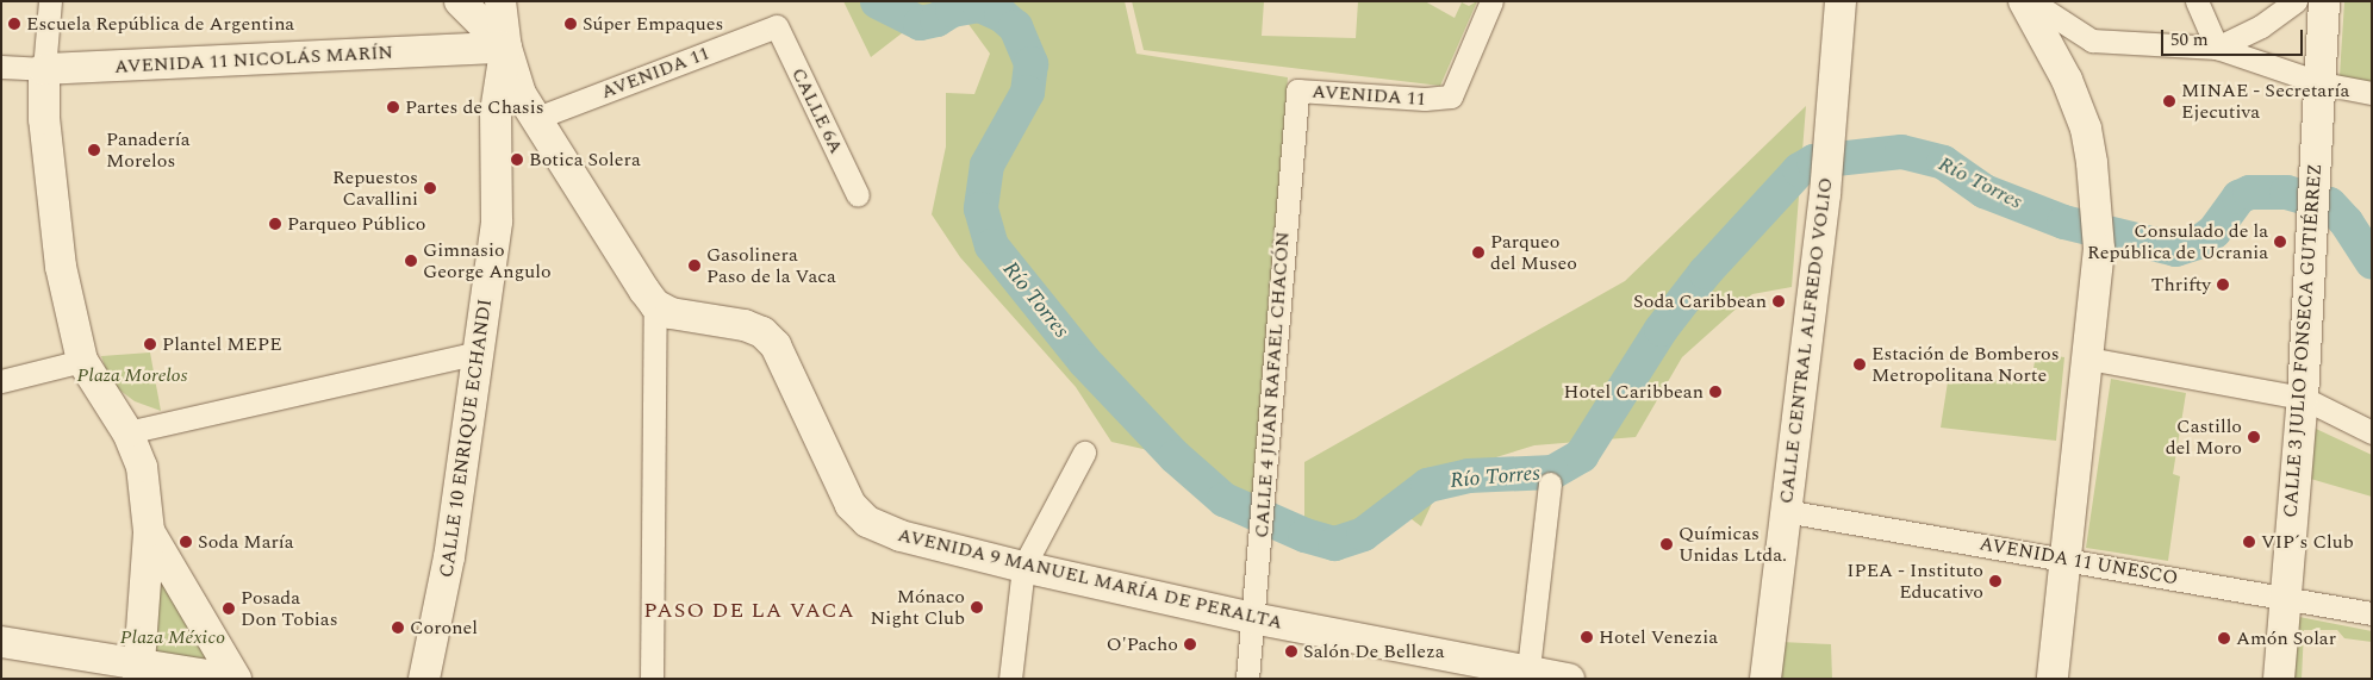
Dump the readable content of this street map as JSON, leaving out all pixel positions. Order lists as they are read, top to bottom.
{
  "streets": {
    "street": [
      "AVENIDA 11 NICOLÁS MARÍN",
      "AVENIDA 11",
      "CALLE 6A",
      "CALLE CENTRAL ALFREDO VOLIO",
      "CALLE 3 JULIO FONSECA GUTIÉRREZ",
      "CALLE 4 JUAN RAFAEL CHACÓN",
      "CALLE 10 ENRIQUE ECHANDI",
      "AVENIDA 11 UNESCO",
      "AVENIDA 9 MANUEL MARÍA DE PERALTA"
    ]
  },
  "crossings": [
    ["AVENIDA 11 NICOLÁS MARÍN", "CALLE 10 ENRIQUE ECHANDI"],
    ["AVENIDA 11", "CALLE 6A"],
    ["AVENIDA 11", "CALLE 4 JUAN RAFAEL CHACÓN"],
    ["CALLE CENTRAL ALFREDO VOLIO", "AVENIDA 11 UNESCO"],
    ["CALLE 3 JULIO FONSECA GUTIÉRREZ", "AVENIDA 11 UNESCO"],
    ["CALLE 4 JUAN RAFAEL CHACÓN", "AVENIDA 9 MANUEL MARÍA DE PERALTA"]
  ],
  "districts": ["PASO DE LA VACA"],
  "water": ["Río Torres"],
  "parks": ["Plaza Morelos", "Plaza México"],
  "places": [
    "Escuela República de Argentina",
    "Súper Empaques",
    "MINAE - Secretaría Ejecutiva",
    "Partes de Chasis",
    "Panadería Morelos",
    "Botica Solera",
    "Repuestos Cavallini",
    "Parqueo Público",
    "Consulado de la República de Ucrania",
    "Parqueo del Museo",
    "Gimnasio George Angulo",
    "Gasolinera Paso de la Vaca",
    "Thrifty",
    "Soda Caribbean",
    "Plantel MEPE",
    "Estación de Bomberos Metropolitana Norte",
    "Hotel Caribbean",
    "Castillo del Moro",
    "Soda María",
    "VIP´s Club",
    "Químicas Unidas Ltda.",
    "IPEA - Instituto Educativo",
    "Mónaco Night Club",
    "Posada Don Tobias",
    "Coronel",
    "Hotel Venezia",
    "Amón Solar",
    "O'Pacho",
    "Salón De Belleza"
  ],
  "scale_bar": "50 m"
}
